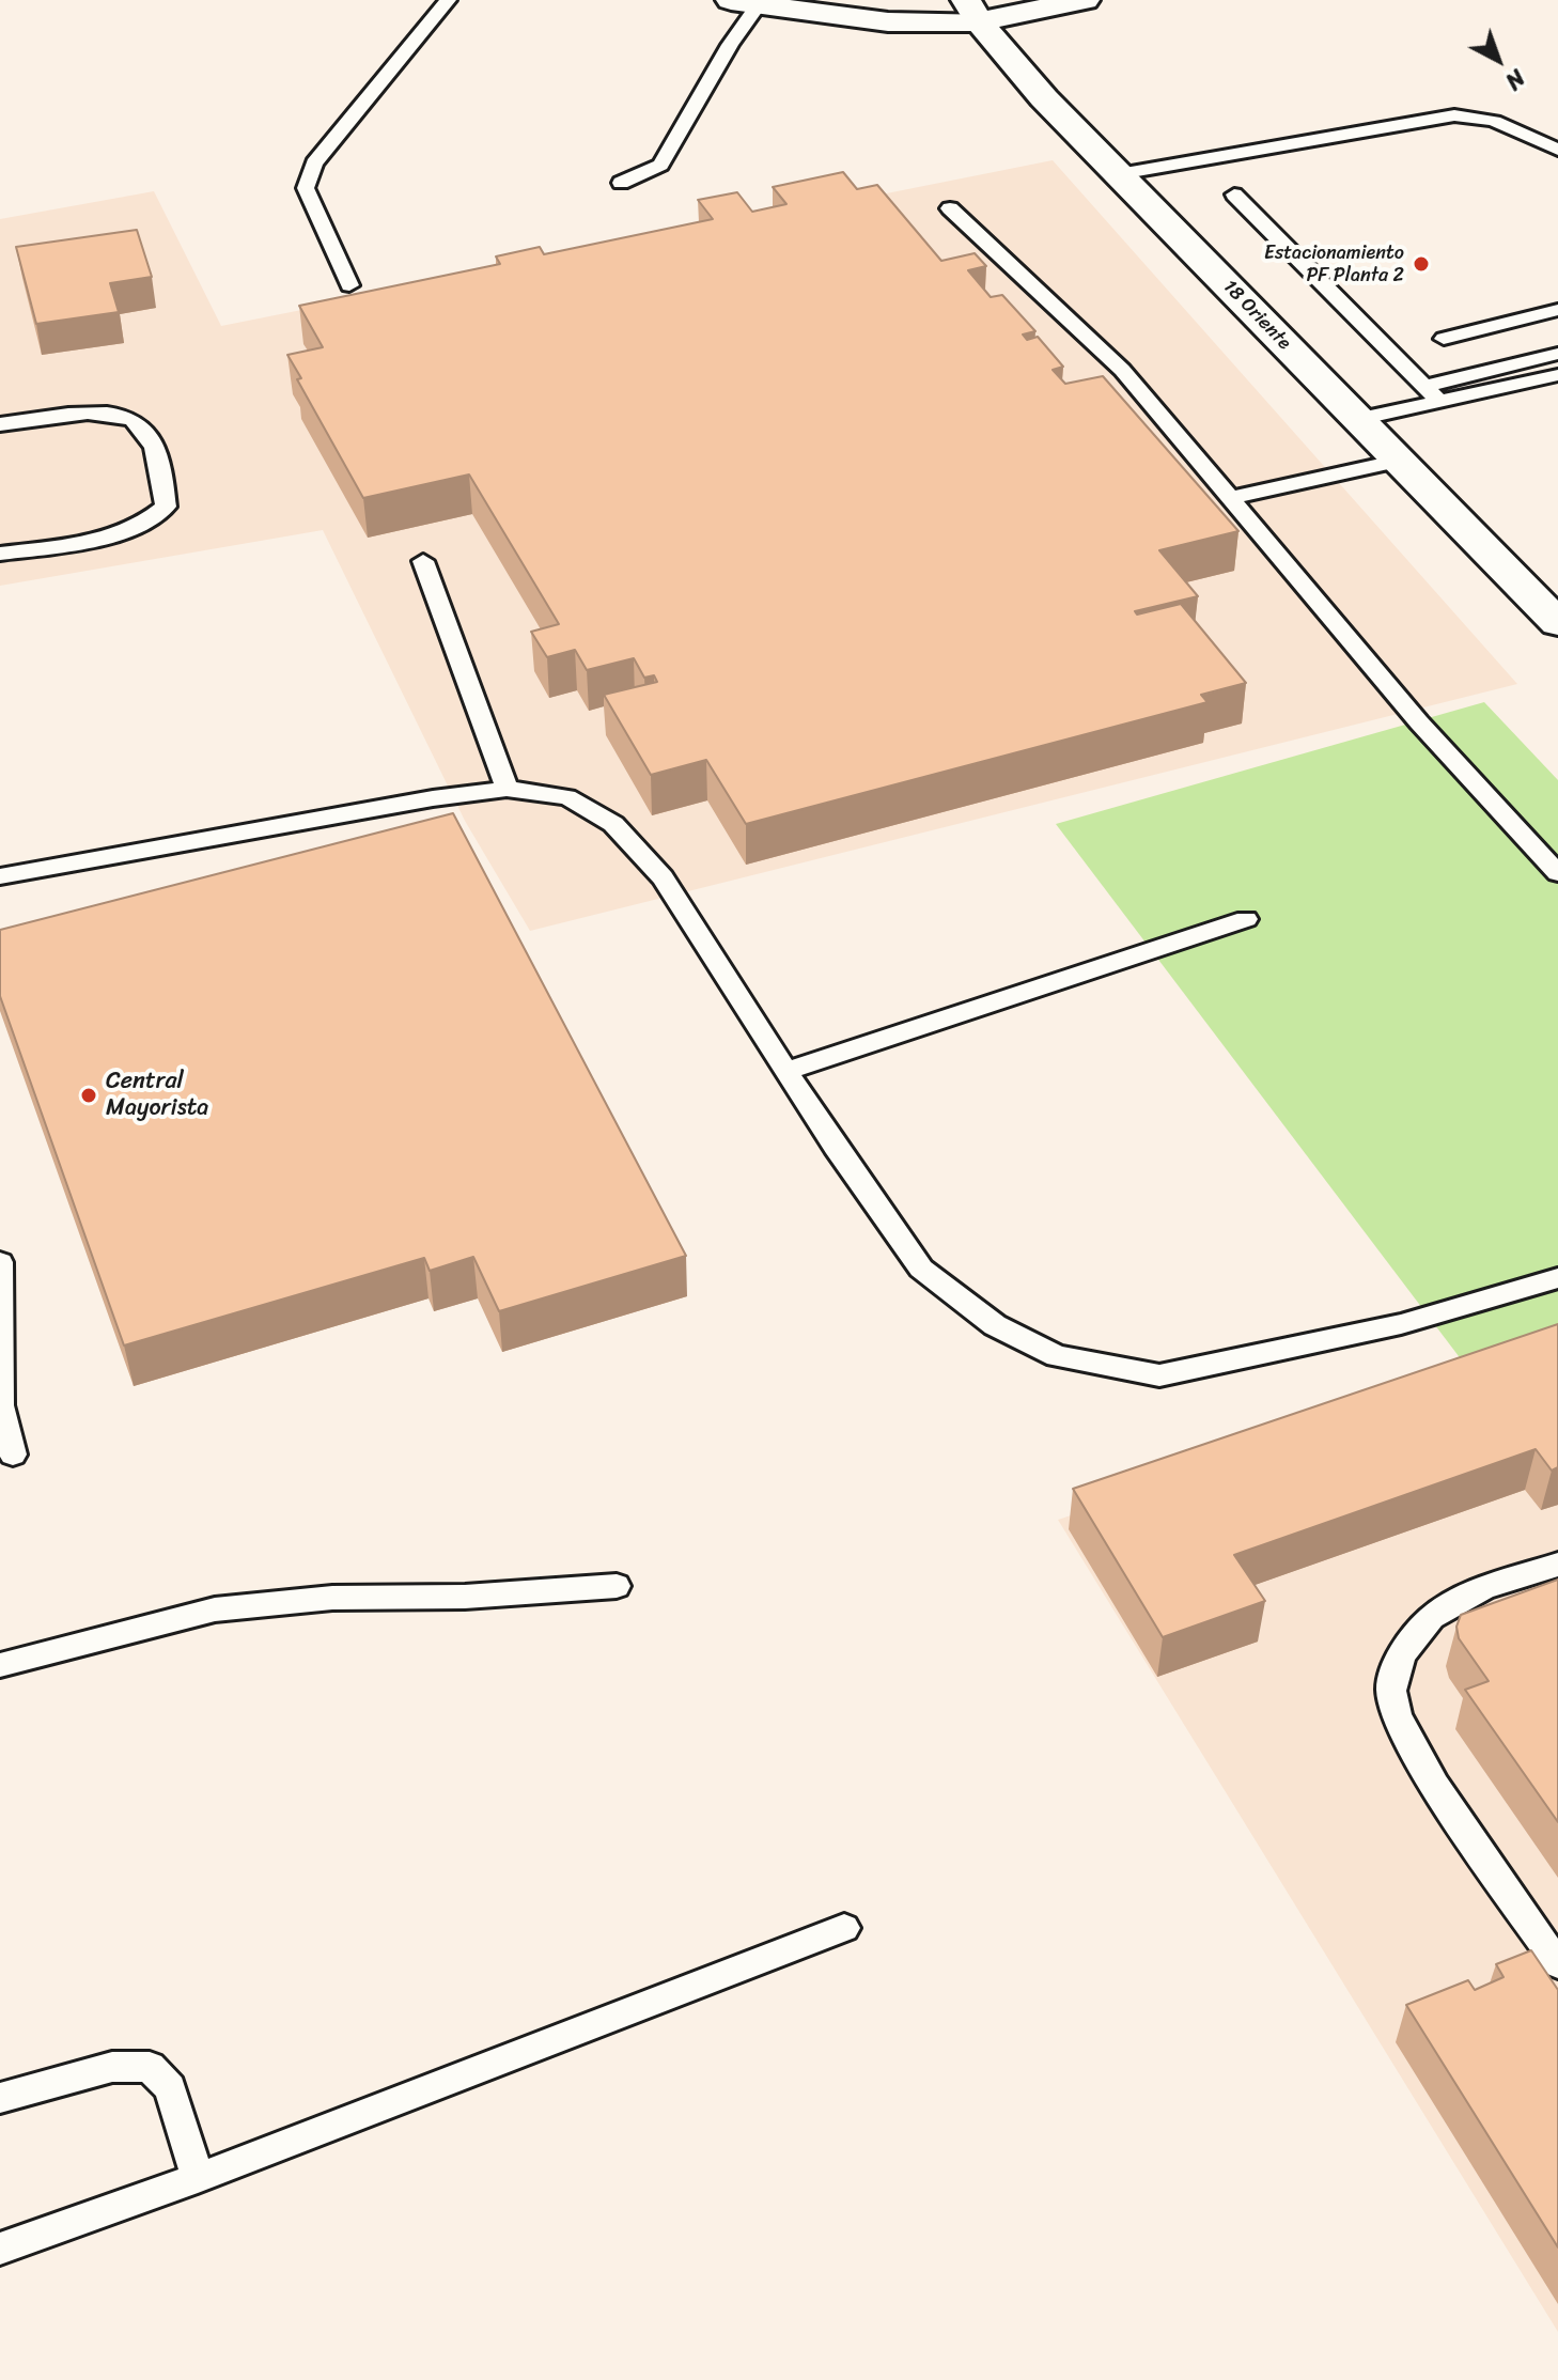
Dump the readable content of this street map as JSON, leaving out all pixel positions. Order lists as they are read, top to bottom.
{
  "streets": {
    "street": ["18 Oriente"]
  },
  "places": ["Estacionamiento PF Planta 2", "Central Mayorista"],
  "north": "bottom right"
}
